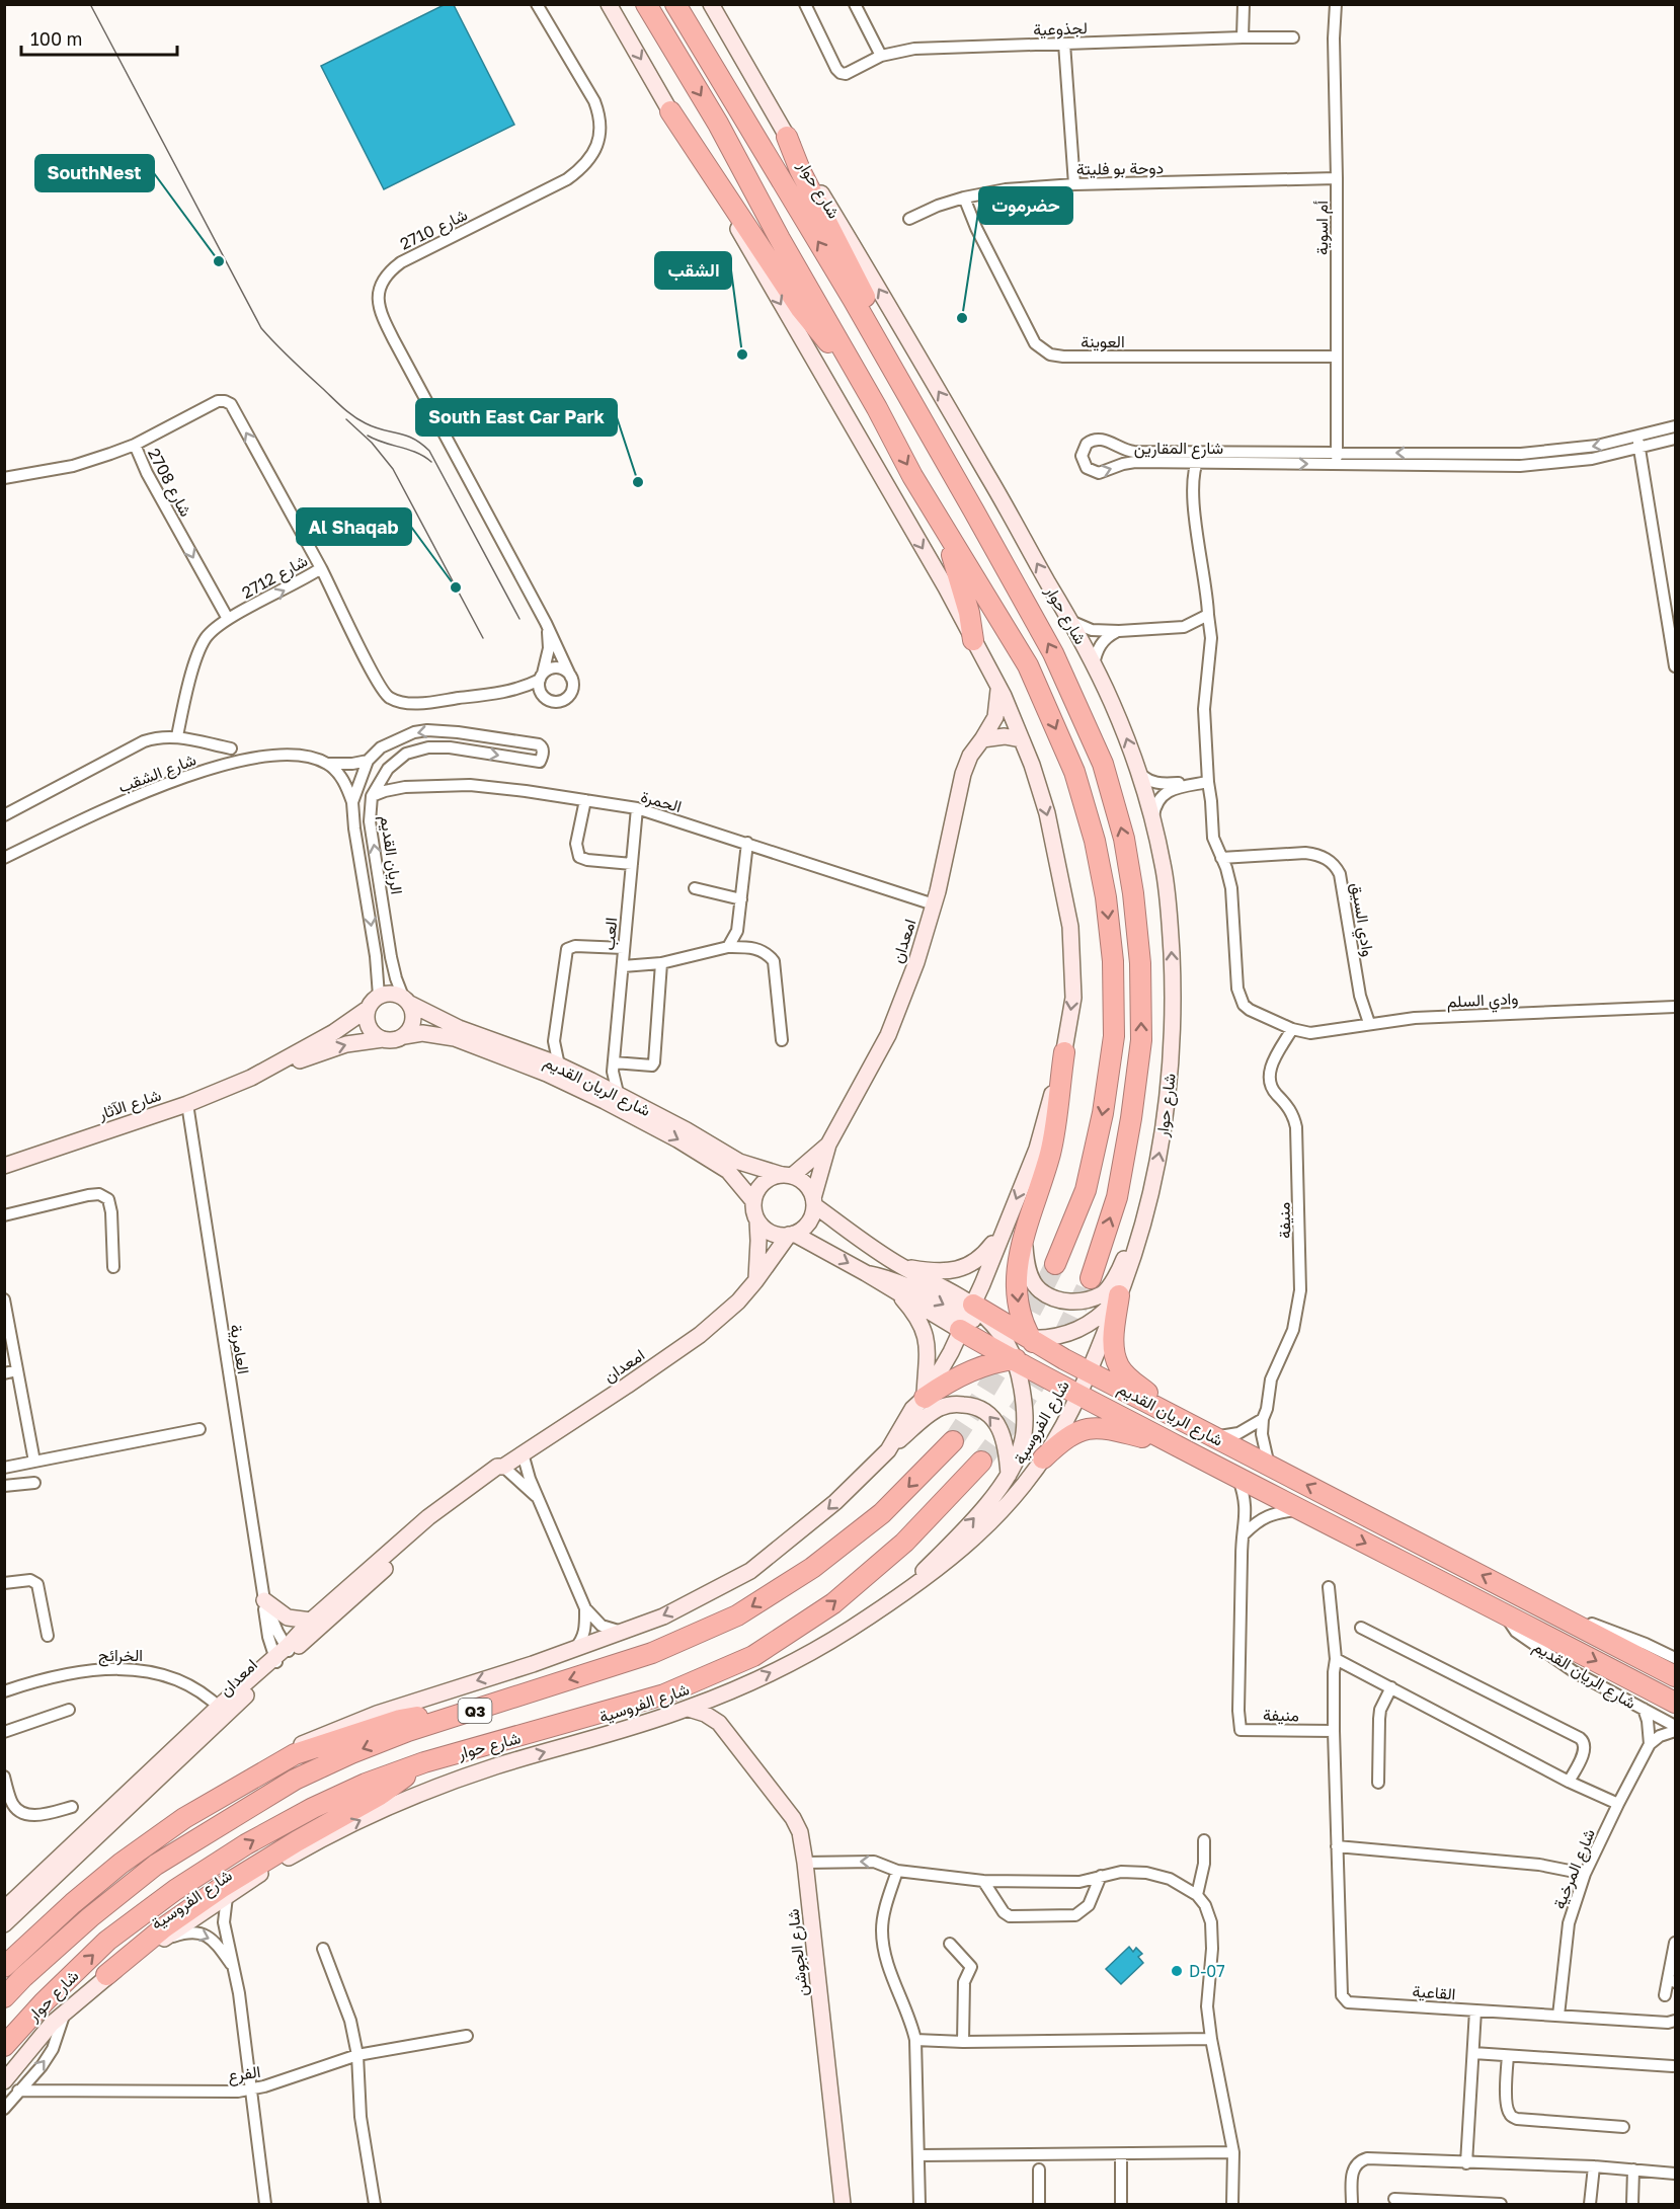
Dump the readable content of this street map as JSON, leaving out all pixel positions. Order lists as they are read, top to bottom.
{
  "streets": {
    "highway": ["شارع حوار", "شارع الريان القديم", "Q3"],
    "main road": [
      "امعدان",
      "شارع الآثار",
      "شارع الفروسية",
      "شارع الجوشن"
    ],
    "street": [
      "لجذوعية",
      "دوحة بو فليتة",
      "أم اسوية",
      "شارع 2710",
      "العوينة",
      "شارع المقارين",
      "شارع 2708",
      "شارع 2712",
      "شارع الشقب",
      "الحمرة",
      "الريان القديم",
      "وادي السيق",
      "العب",
      "وادي السلم",
      "منيفة",
      "العامرية",
      "الخرائج",
      "شارع المرخية",
      "القاعية",
      "الفرع"
    ]
  },
  "crossings": [
    ["دوحة بو فليتة", "أم اسوية"],
    ["دوحة بو فليتة", "العوينة"],
    ["شارع حوار", "شارع الفروسية"],
    ["أم اسوية", "العوينة"],
    ["أم اسوية", "شارع المقارين"],
    ["شارع المقارين", "وادي السلم"],
    ["شارع 2708", "شارع 2712"],
    ["شارع الشقب", "الريان القديم"],
    ["الحمرة", "الريان القديم"],
    ["الحمرة", "العب"],
    ["الحمرة", "امعدان"],
    ["الريان القديم", "شارع الريان القديم"],
    ["الريان القديم", "شارع الآثار"],
    ["وادي السيق", "وادي السلم"],
    ["العب", "شارع الريان القديم"],
    ["امعدان", "شارع الريان القديم"],
    ["امعدان", "الخرائج"],
    ["وادي السلم", "منيفة"],
    ["شارع الريان القديم", "شارع الآثار"],
    ["شارع الريان القديم", "منيفة"],
    ["شارع الريان القديم", "شارع الفروسية"],
    ["شارع الآثار", "العامرية"],
    ["منيفة", "القاعية"],
    ["شارع الفروسية", "شارع الجوشن"],
    ["شارع المرخية", "القاعية"]
  ],
  "one_way": ["شارع 2708"],
  "places": [
    "SouthNest",
    "حضرموت",
    "الشقب",
    "South East Car Park",
    "Al Shaqab",
    "D-07"
  ],
  "scale_bar": "100 m"
}
